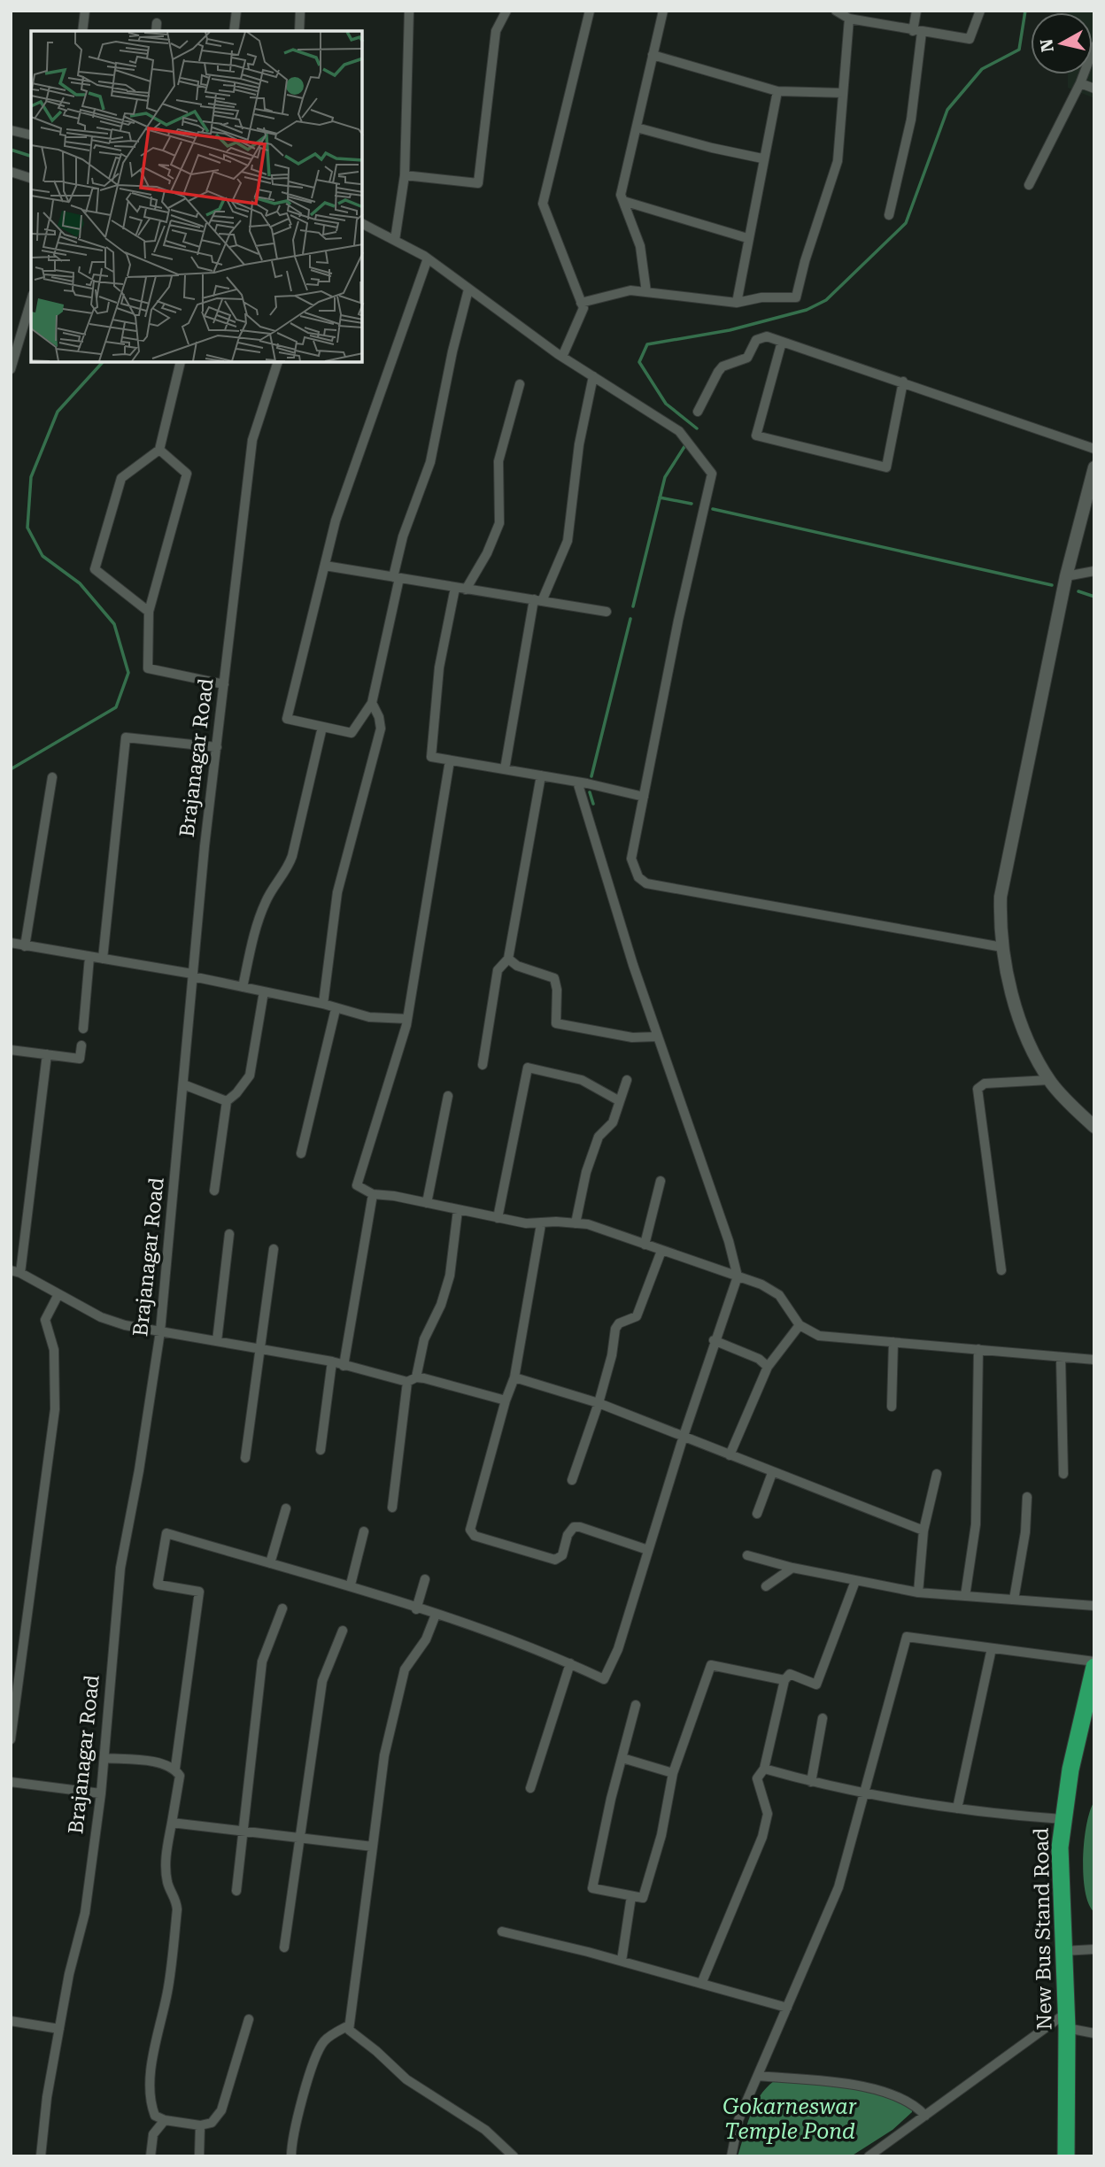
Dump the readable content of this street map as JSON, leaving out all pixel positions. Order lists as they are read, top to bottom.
{
  "streets": {
    "highway": ["New Bus Stand Road"],
    "street": ["Brajanagar Road"]
  },
  "water": ["Gokarneswar Temple Pond"],
  "north": "left"
}
